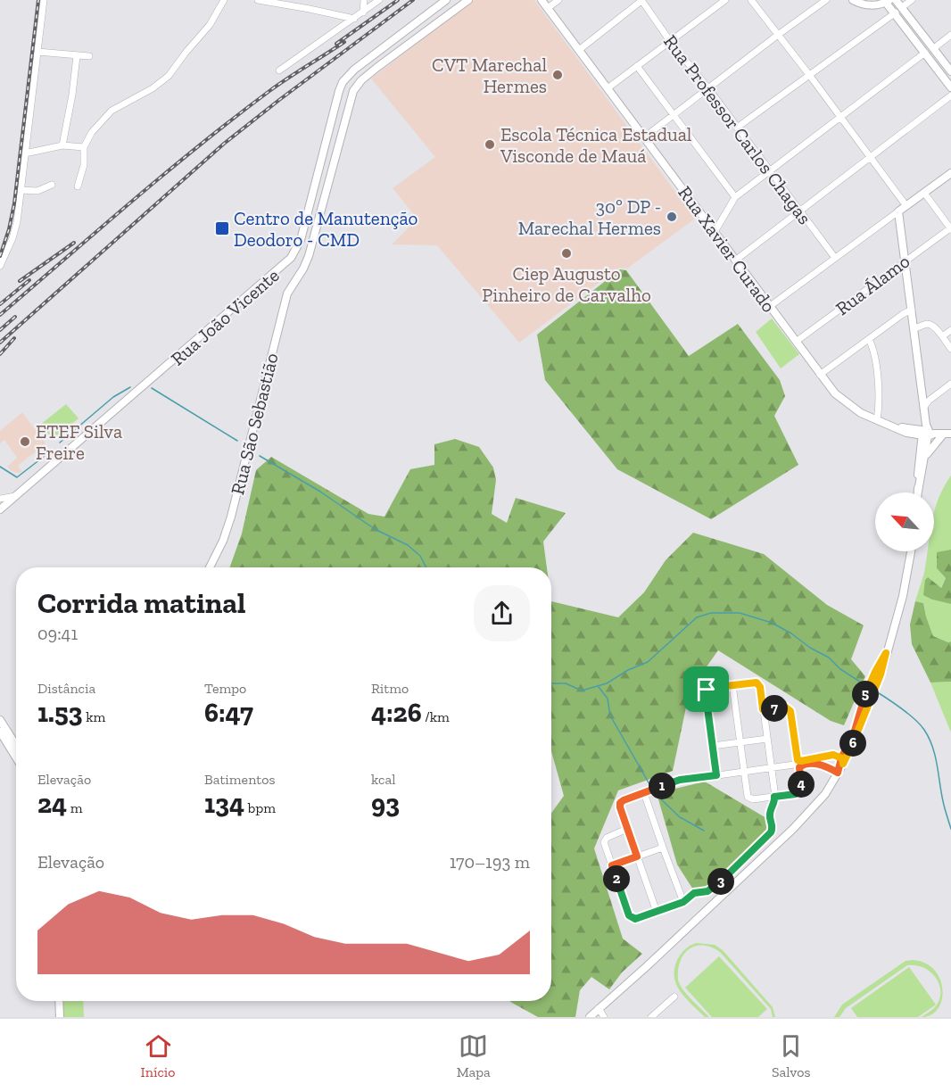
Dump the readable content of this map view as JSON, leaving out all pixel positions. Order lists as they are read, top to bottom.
{
  "streets": {
    "main road": ["Rua Xavier Curado", "Rua João Vicente", "Rua São Sebastião"],
    "street": ["Rua Professor Carlos Chagas", "Rua Álamo"]
  },
  "crossings": [
    ["Rua Xavier Curado", "Rua Álamo"],
    ["Rua João Vicente", "Rua São Sebastião"]
  ],
  "places": {
    "other": [
      "CVT Marechal Hermes",
      "Escola Técnica Estadual Visconde de Mauá",
      "30º DP - Marechal Hermes",
      "Ciep Augusto Pinheiro de Carvalho",
      "ETEF Silva Freire"
    ],
    "transit": ["Centro de Manutenção Deodoro - CMD"]
  },
  "north": "top left",
  "page": {
    "heading": ["Corrida matinal", "09:41"],
    "stats": [
      ["Distância", "1.53 km"],
      ["Tempo", "6:47"],
      ["Ritmo", "4:26 /km"],
      ["Elevação", "24 m"],
      ["Batimentos", "134 bpm"],
      ["kcal", "93"]
    ],
    "pins": [
      "5",
      "7",
      "6",
      "4",
      "1",
      "2",
      "3"
    ],
    "chart": ["Elevação", "170–193 m"],
    "tabs": ["Início", "Mapa", "Salvos"]
  }
}
